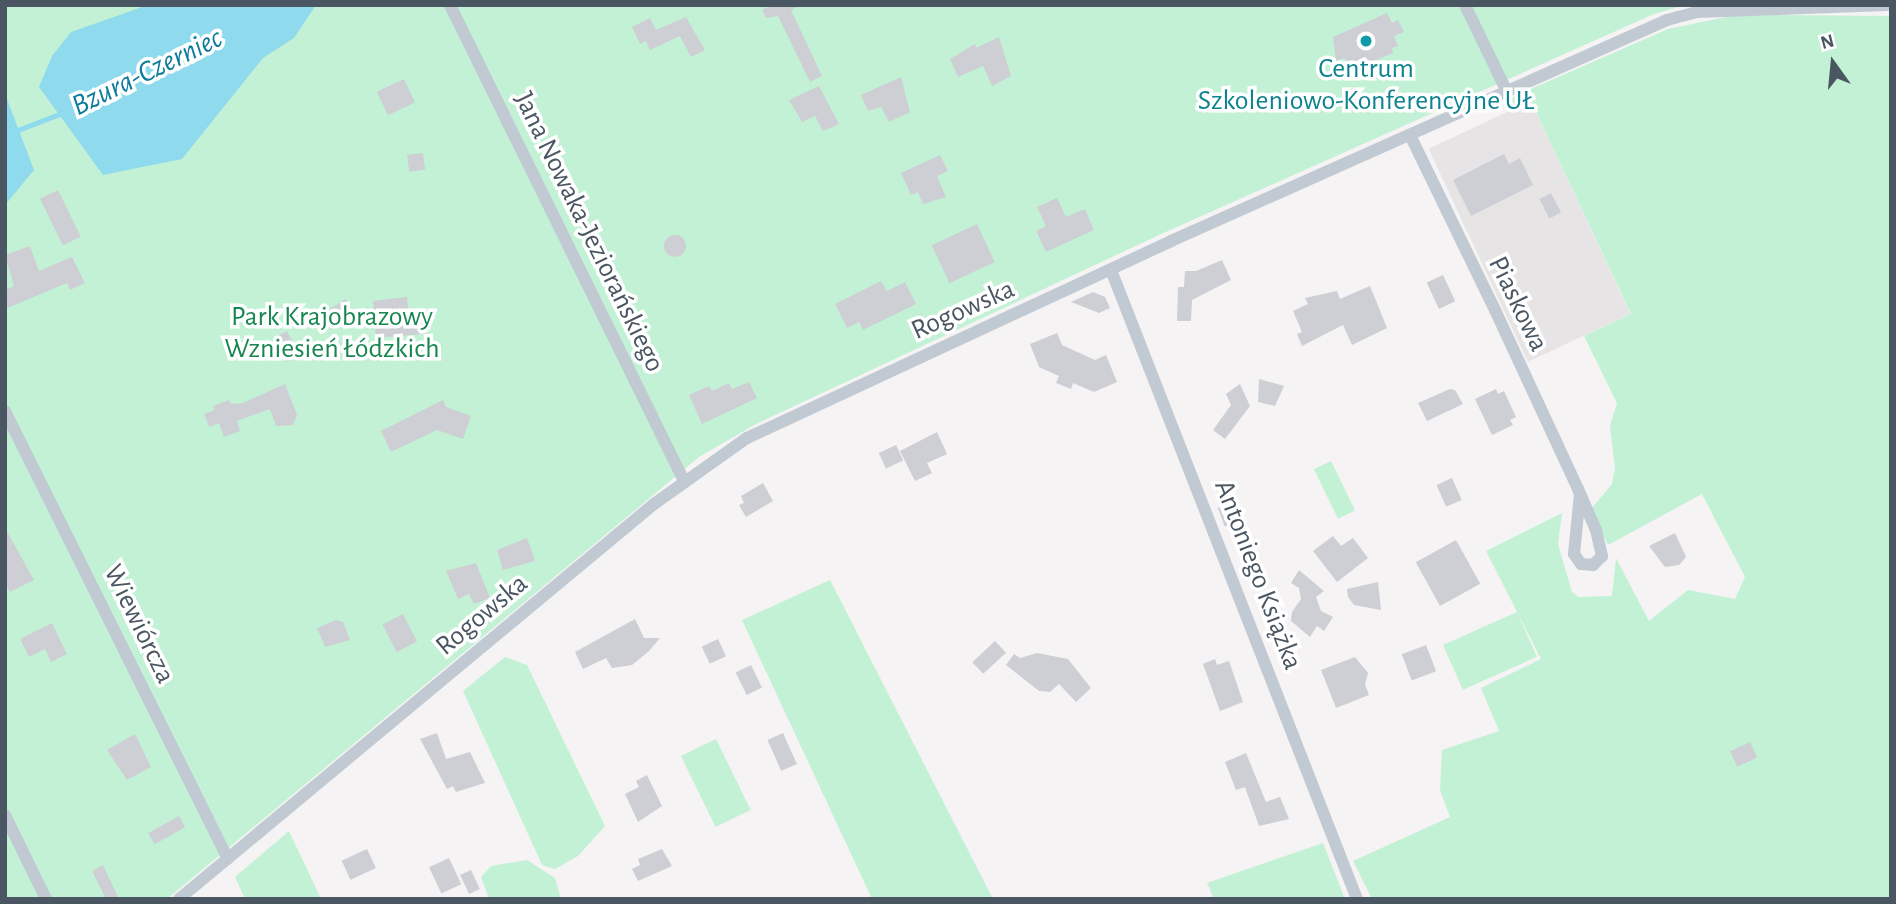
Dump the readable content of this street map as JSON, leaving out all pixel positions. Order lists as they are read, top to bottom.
{
  "streets": {
    "street": [
      "Jana Nowaka-Jeziorańskiego",
      "Piaskowa",
      "Rogowska",
      "Antoniego Książka",
      "Wiewiórcza"
    ]
  },
  "crossings": [
    ["Jana Nowaka-Jeziorańskiego", "Rogowska"],
    ["Piaskowa", "Rogowska"],
    ["Rogowska", "Antoniego Książka"],
    ["Rogowska", "Wiewiórcza"]
  ],
  "water": ["Bzura-Czerniec"],
  "parks": ["Park Krajobrazowy Wzniesień Łódzkich"],
  "places": ["Centrum Szkoleniowo-Konferencyjne UŁ"],
  "north": "top"
}
